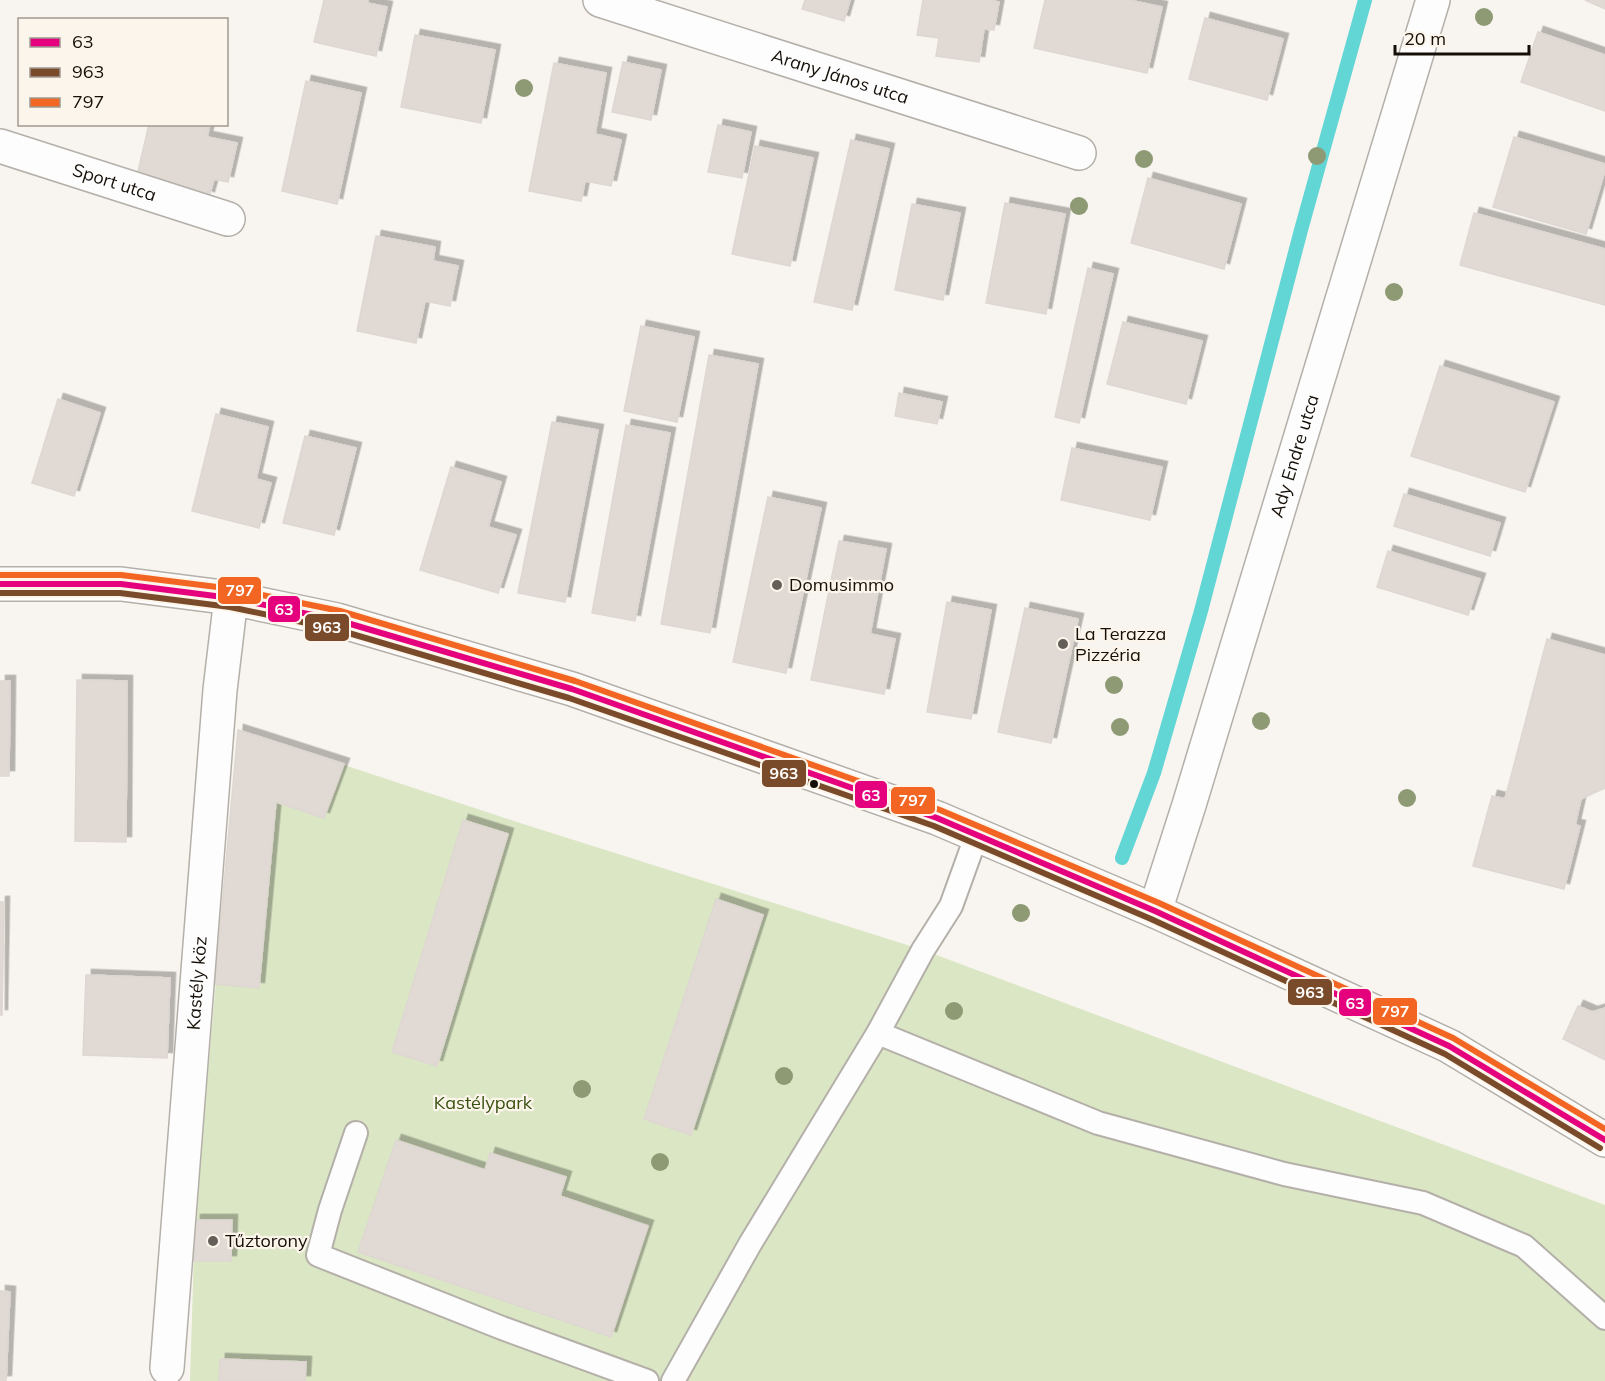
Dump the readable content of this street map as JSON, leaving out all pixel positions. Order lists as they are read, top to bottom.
{
  "streets": {
    "street": [
      "Arany János utca",
      "Sport utca",
      "Ady Endre utca",
      "Kastély köz"
    ]
  },
  "parks": ["Kastélypark"],
  "places": ["Domusimmo", "La Terazza Pizzéria", "Tűztorony"],
  "lines": ["transit line 797", "transit line 63", "transit line 963"],
  "legend": ["63", "963", "797"],
  "scale_bar": "20 m"
}
